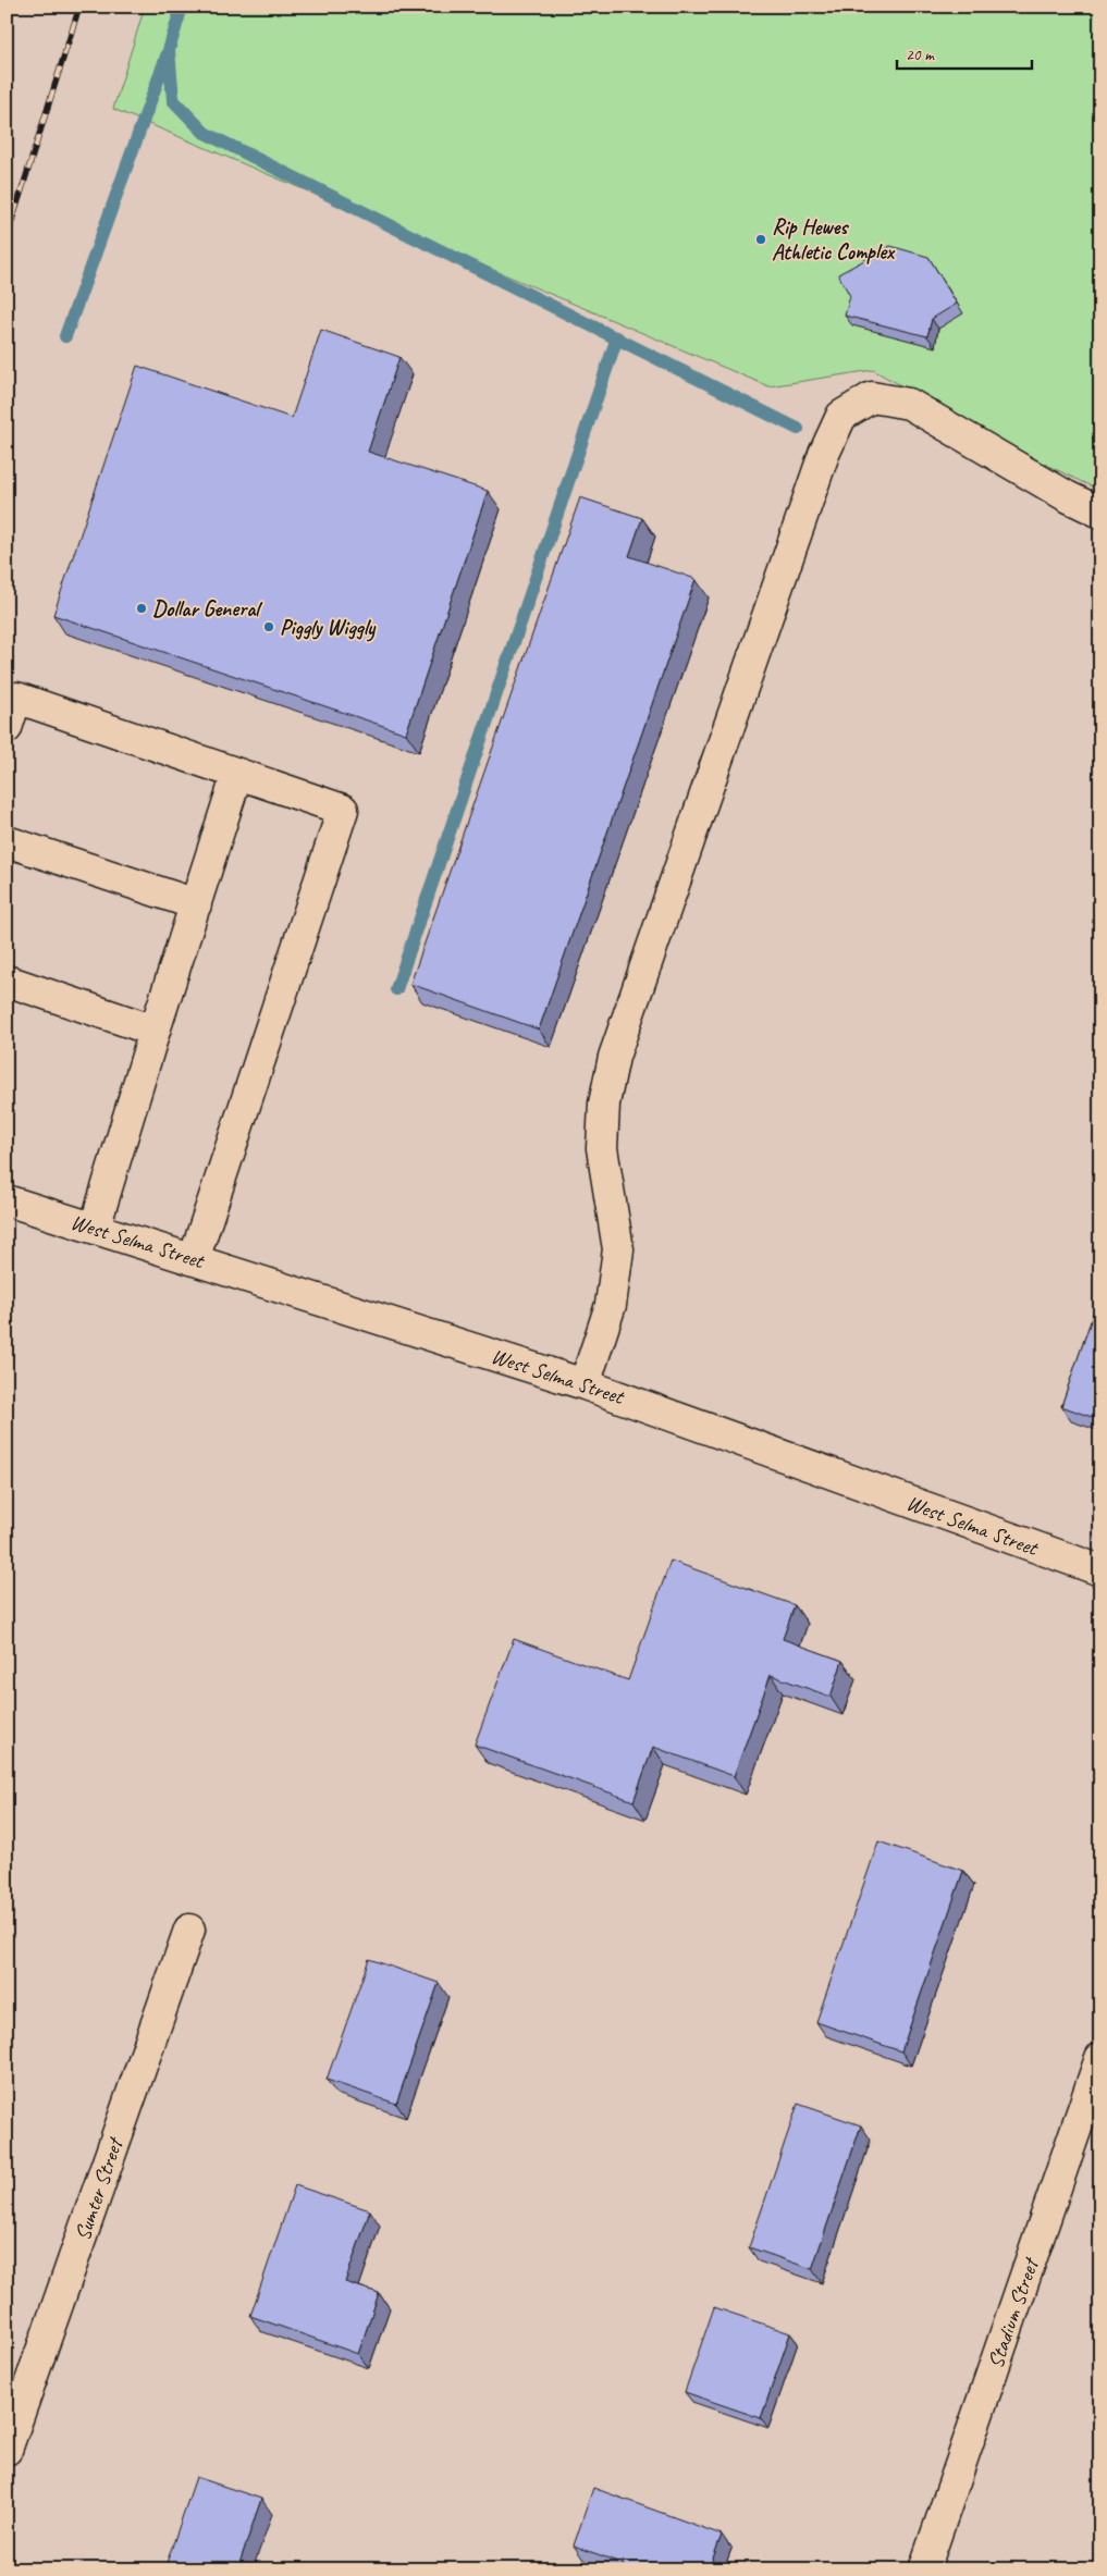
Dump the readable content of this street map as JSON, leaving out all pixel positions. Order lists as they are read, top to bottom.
{
  "streets": {
    "street": ["West Selma Street", "Sumter Street", "Stadium Street"]
  },
  "places": ["Rip Hewes Athletic Complex", "Dollar General", "Piggly Wiggly"],
  "scale_bar": "20 m"
}
